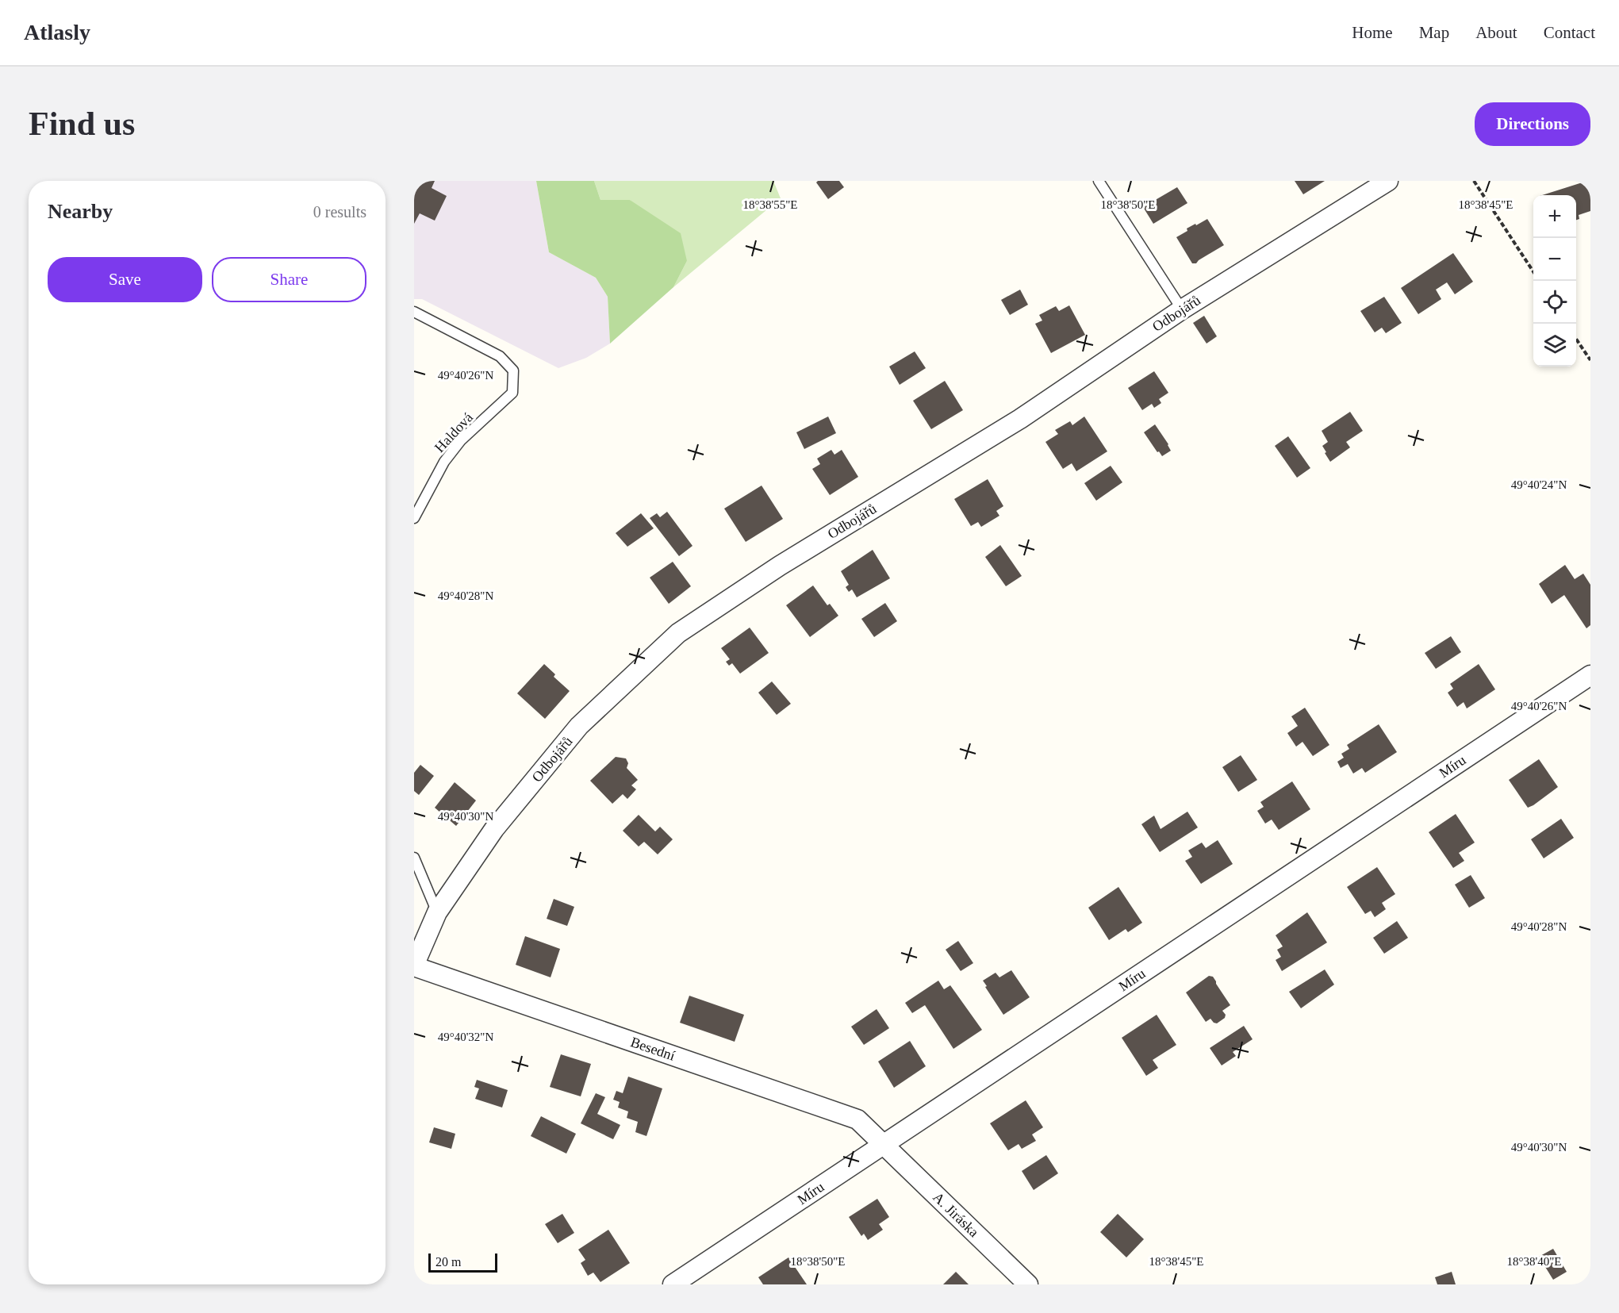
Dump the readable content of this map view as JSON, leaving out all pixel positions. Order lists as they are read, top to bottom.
{
  "streets": {
    "street": [
      "Odbojářů",
      "Míru",
      "Besední",
      "A. Jiráska"
    ],
    "lane": ["Haldová"]
  },
  "crossings": [
    ["Odbojářů", "Besední"],
    ["Míru", "Besední"],
    ["Míru", "A. Jiráska"],
    ["Besední", "A. Jiráska"]
  ],
  "scale_bar": "20 m",
  "page": {
    "header": "Atlasly",
    "nav": [
      "Home",
      "Map",
      "About",
      "Contact"
    ],
    "buttons": [
      "Directions",
      ["Save", "Share"]
    ],
    "title": "Find us",
    "heading": ["Nearby", "0 results"],
    "map_buttons": ["+", "−"],
    "scale": "20 m"
  },
  "coordinates": [
    "18°38'55\"E",
    "18°38'50\"E",
    "18°38'45\"E",
    "49°40'26\"N",
    "49°40'24\"N",
    "49°40'28\"N",
    "49°40'30\"N",
    "49°40'32\"N",
    "18°38'40\"E"
  ]
}
